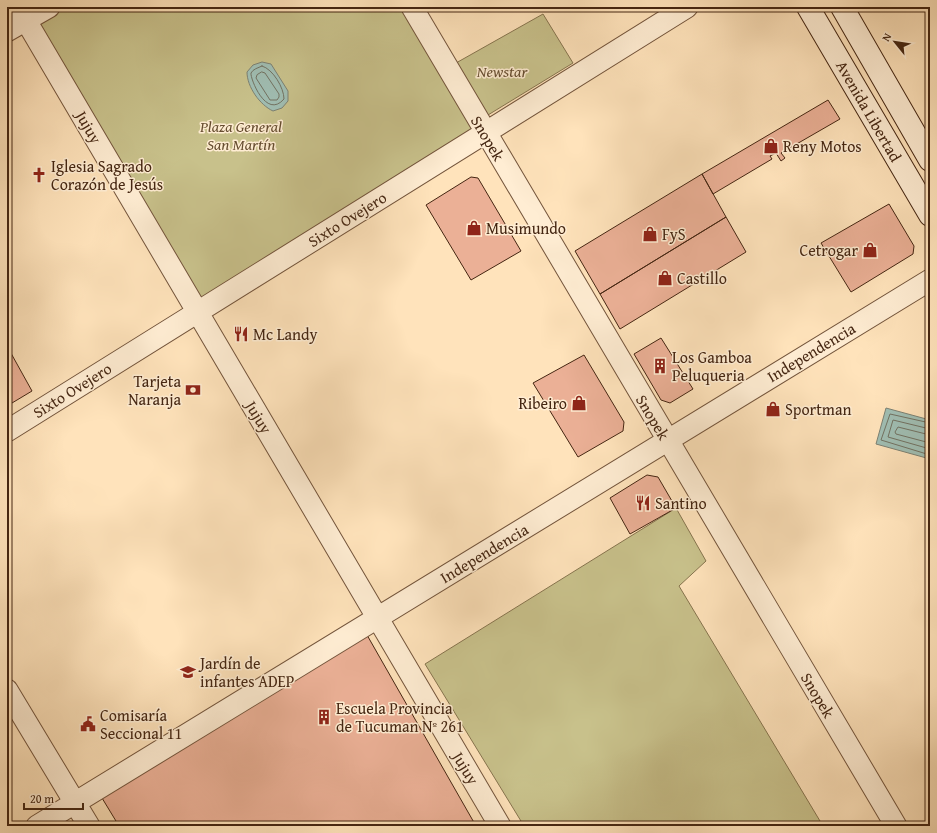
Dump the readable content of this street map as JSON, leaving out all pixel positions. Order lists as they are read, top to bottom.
{
  "streets": {
    "main road": ["Avenida Libertad"],
    "street": [
      "Jujuy",
      "Snopek",
      "Sixto Ovejero",
      "Independencia"
    ]
  },
  "crossings": [
    ["Jujuy", "Sixto Ovejero"],
    ["Jujuy", "Independencia"],
    ["Snopek", "Sixto Ovejero"],
    ["Snopek", "Independencia"]
  ],
  "parks": ["Newstar", "Plaza General San Martín"],
  "places": {
    "shop": [
      "Reny Motos",
      "Musimundo",
      "FyS",
      "Cetrogar",
      "Castillo",
      "Ribeiro",
      "Sportman"
    ],
    "church": ["Iglesia Sagrado Corazón de Jesús"],
    "restaurant": ["Mc Landy", "Santino"],
    "building": ["Los Gamboa Peluqueria", "Escuela Provincia de Tucuman Nº 261"],
    "bank": ["Tarjeta Naranja"],
    "school or university": ["Jardín de infantes ADEP"],
    "public building": ["Comisaría Seccional 11"]
  },
  "scale_bar": "20 m",
  "north": "top left"
}
